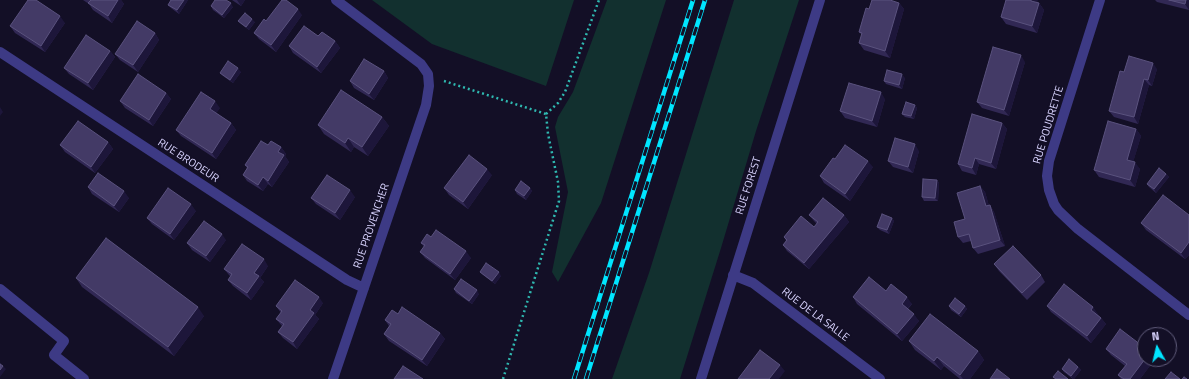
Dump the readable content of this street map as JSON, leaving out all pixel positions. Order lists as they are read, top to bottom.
{
  "streets": {
    "street": [
      "RUE POUDRETTE",
      "RUE BRODEUR",
      "RUE FOREST",
      "RUE PROVENCHER",
      "RUE DE LA SALLE"
    ]
  },
  "crossings": [
    ["RUE BRODEUR", "RUE PROVENCHER"],
    ["RUE FOREST", "RUE DE LA SALLE"]
  ],
  "north": "top"
}
